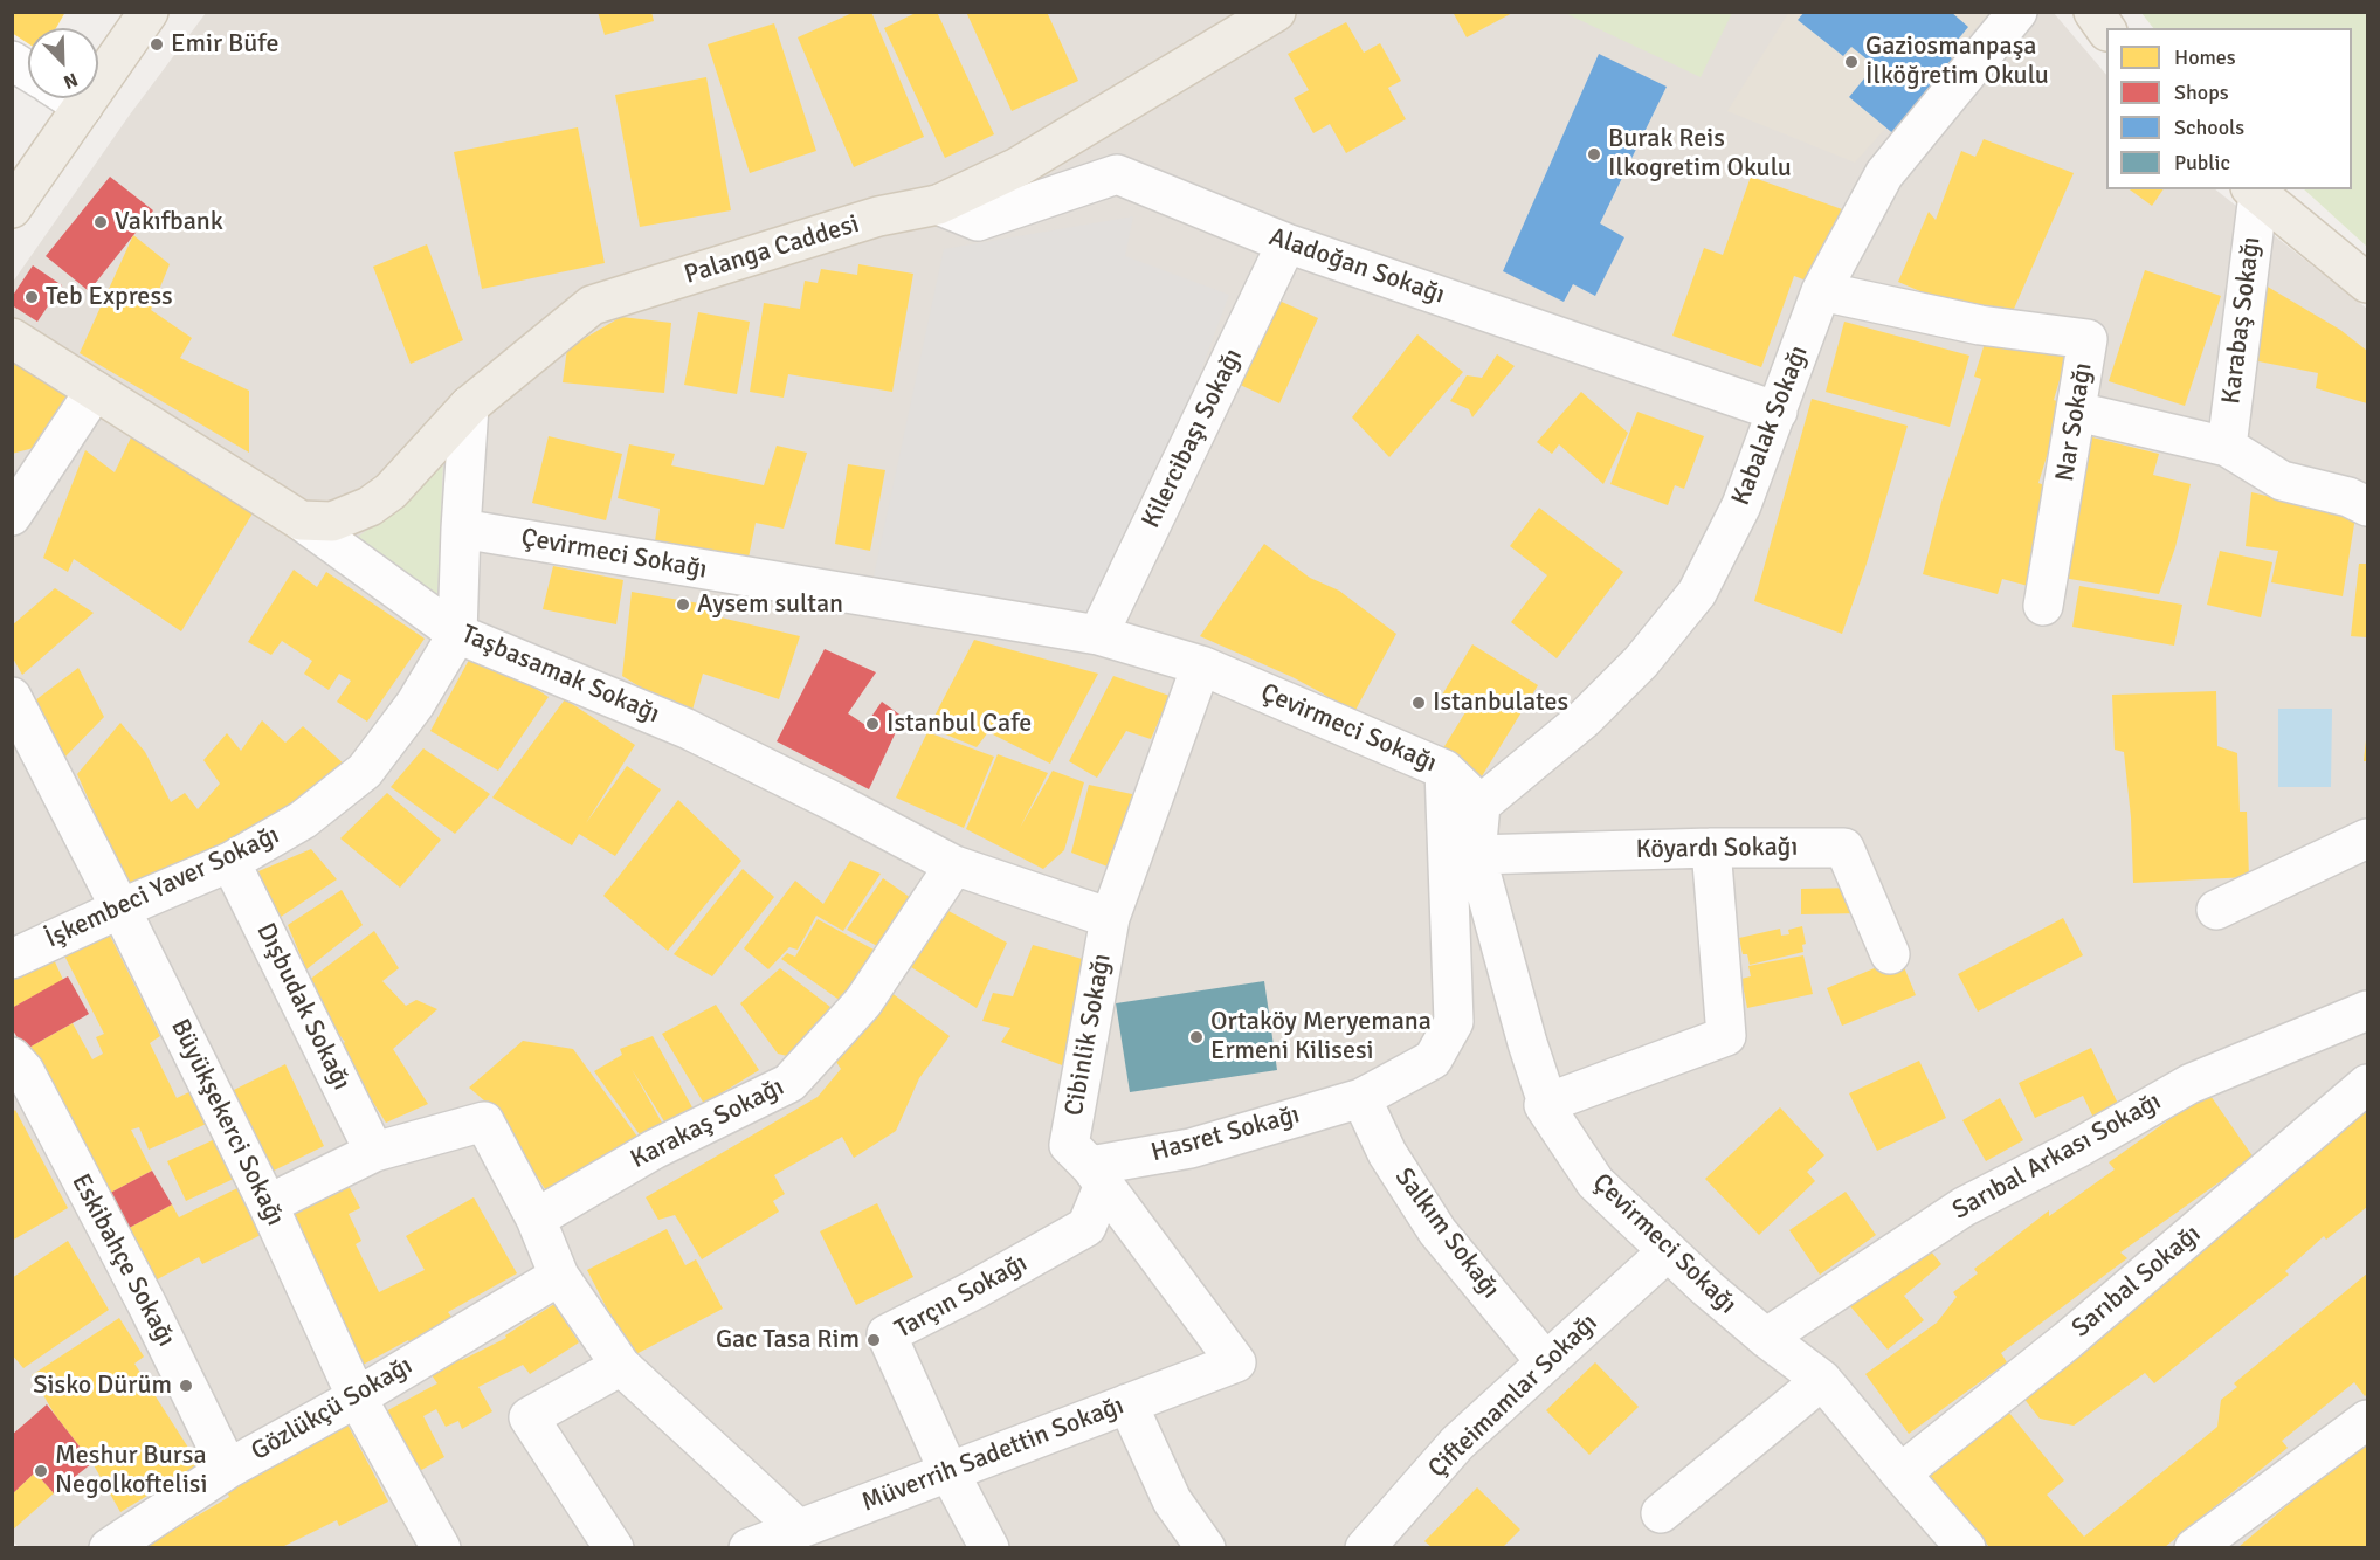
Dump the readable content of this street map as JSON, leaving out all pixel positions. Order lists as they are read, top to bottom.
{
  "streets": {
    "main road": ["Palanga Caddesi", "Taşbasamak Sokağı"],
    "street": [
      "Aladoğan Sokağı",
      "Karabaş Sokağı",
      "Nar Sokağı",
      "Kabalak Sokağı",
      "Kilercibaşı Sokağı",
      "Çevirmeci Sokağı",
      "Köyardı Sokağı",
      "İşkembeci Yaver Sokağı",
      "Dışbudak Sokağı",
      "Cibinlik Sokağı",
      "Büyükşekerci Sokağı",
      "Karakaş Sokağı",
      "Hasret Sokağı",
      "Sarıbal Arkası Sokağı",
      "Salkım Sokağı",
      "Eskibahçe Sokağı",
      "Sarıbal Sokağı",
      "Tarçın Sokağı",
      "Çifteimamlar Sokağı",
      "Gözlükçü Sokağı",
      "Müverrih Sadettin Sokağı"
    ]
  },
  "crossings": [
    ["Palanga Caddesi", "Aladoğan Sokağı"],
    ["Palanga Caddesi", "Taşbasamak Sokağı"],
    ["Palanga Caddesi", "İşkembeci Yaver Sokağı"],
    ["Aladoğan Sokağı", "Kabalak Sokağı"],
    ["Aladoğan Sokağı", "Kilercibaşı Sokağı"],
    ["Nar Sokağı", "Kabalak Sokağı"],
    ["Kabalak Sokağı", "Çevirmeci Sokağı"],
    ["Kilercibaşı Sokağı", "Çevirmeci Sokağı"],
    ["Çevirmeci Sokağı", "Köyardı Sokağı"],
    ["Çevirmeci Sokağı", "İşkembeci Yaver Sokağı"],
    ["Çevirmeci Sokağı", "Cibinlik Sokağı"],
    ["Çevirmeci Sokağı", "Hasret Sokağı"],
    ["Çevirmeci Sokağı", "Sarıbal Arkası Sokağı"],
    ["Çevirmeci Sokağı", "Sarıbal Sokağı"],
    ["Çevirmeci Sokağı", "Çifteimamlar Sokağı"],
    ["Taşbasamak Sokağı", "İşkembeci Yaver Sokağı"],
    ["Taşbasamak Sokağı", "Cibinlik Sokağı"],
    ["Taşbasamak Sokağı", "Karakaş Sokağı"],
    ["İşkembeci Yaver Sokağı", "Dışbudak Sokağı"],
    ["İşkembeci Yaver Sokağı", "Büyükşekerci Sokağı"],
    ["Cibinlik Sokağı", "Hasret Sokağı"],
    ["Cibinlik Sokağı", "Tarçın Sokağı"],
    ["Cibinlik Sokağı", "Müverrih Sadettin Sokağı"],
    ["Büyükşekerci Sokağı", "Gözlükçü Sokağı"],
    ["Hasret Sokağı", "Salkım Sokağı"],
    ["Hasret Sokağı", "Tarçın Sokağı"],
    ["Salkım Sokağı", "Çifteimamlar Sokağı"],
    ["Eskibahçe Sokağı", "Gözlükçü Sokağı"],
    ["Tarçın Sokağı", "Müverrih Sadettin Sokağı"]
  ],
  "places": [
    "Emir Büfe",
    "Gaziosmanpaşa İlköğretim Okulu",
    "Burak Reis Ilkogretim Okulu",
    "Vakıfbank",
    "Teb Express",
    "Aysem sultan",
    "Istanbulates",
    "Istanbul Cafe",
    "Ortaköy Meryemana Ermeni Kilisesi",
    "Gac Tasa Rim",
    "Sisko Dürüm",
    "Meshur Bursa Negolkoftelisi"
  ],
  "legend": [
    "Homes",
    "Shops",
    "Schools",
    "Public"
  ],
  "north": "bottom right"
}
